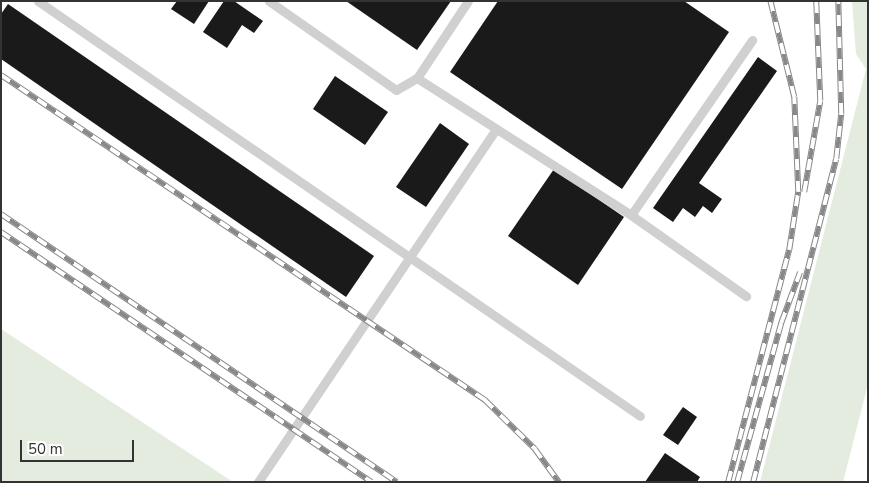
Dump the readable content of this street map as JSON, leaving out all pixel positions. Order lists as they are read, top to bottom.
{
  "scale_bar": "50 m"
}
